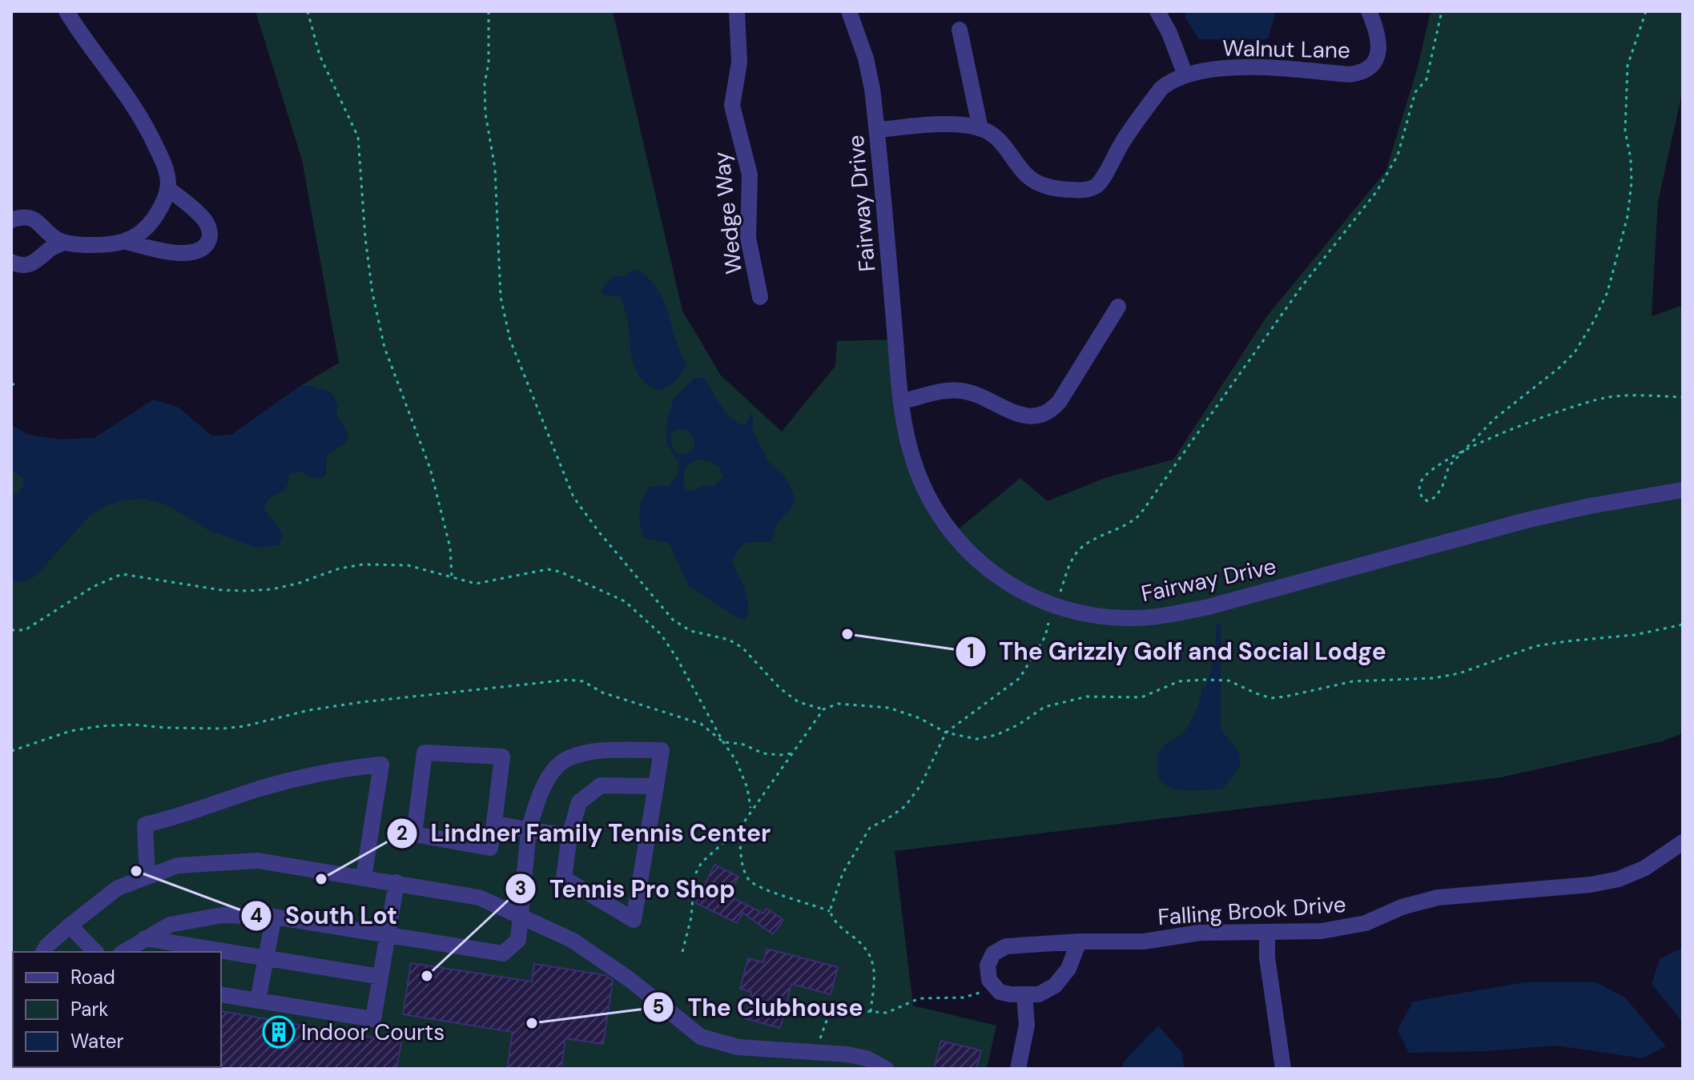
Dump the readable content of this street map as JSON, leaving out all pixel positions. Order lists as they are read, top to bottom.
{
  "streets": {
    "street": [
      "Walnut Lane",
      "Fairway Drive",
      "Wedge Way",
      "Falling Brook Drive"
    ]
  },
  "crossings": [
    ["Walnut Lane", "Fairway Drive"]
  ],
  "places": {
    "other": [
      "The Grizzly Golf and Social Lodge",
      "South Lot",
      "Lindner Family Tennis Center",
      "Tennis Pro Shop",
      "The Clubhouse"
    ],
    "building": ["Indoor Courts"]
  },
  "legend": ["Road", "Park", "Water"]
}
